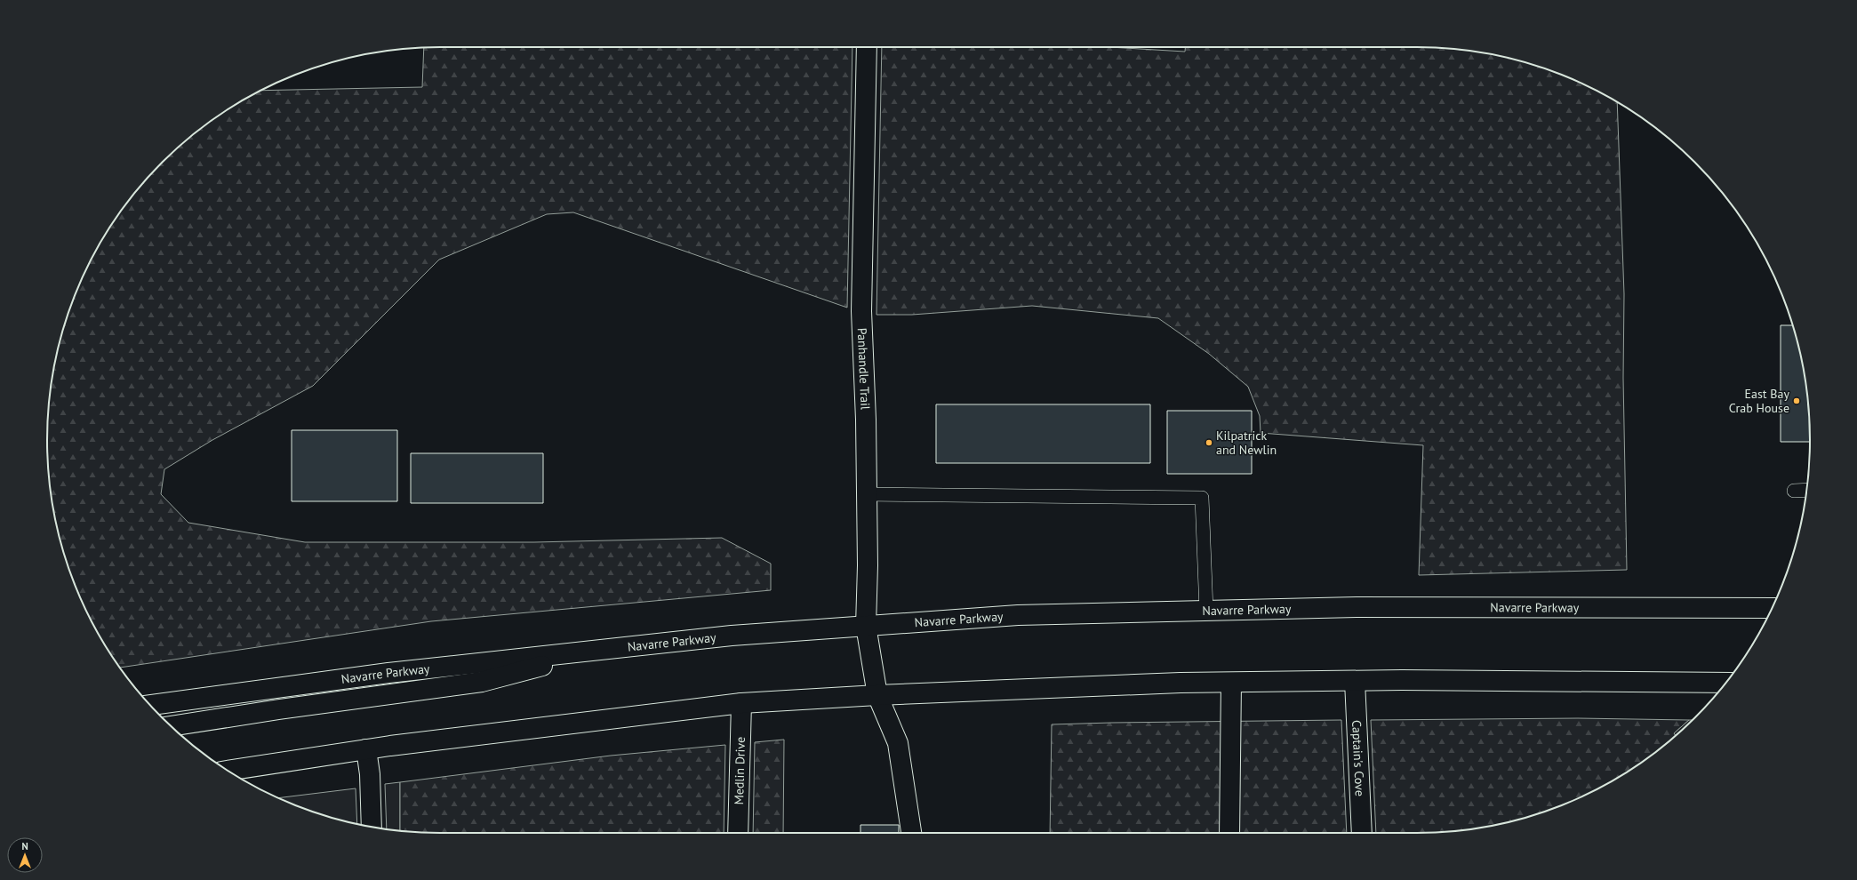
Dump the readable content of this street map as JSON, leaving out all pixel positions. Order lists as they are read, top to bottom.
{
  "streets": {
    "main road": [
      "Panhandle Trail",
      "Navarre Parkway",
      "Captain's Cove",
      "Medlin Drive"
    ]
  },
  "crossings": [
    ["Panhandle Trail", "Navarre Parkway"]
  ],
  "places": ["East Bay Crab House", "Kilpatrick and Newlin"],
  "north": "top"
}
